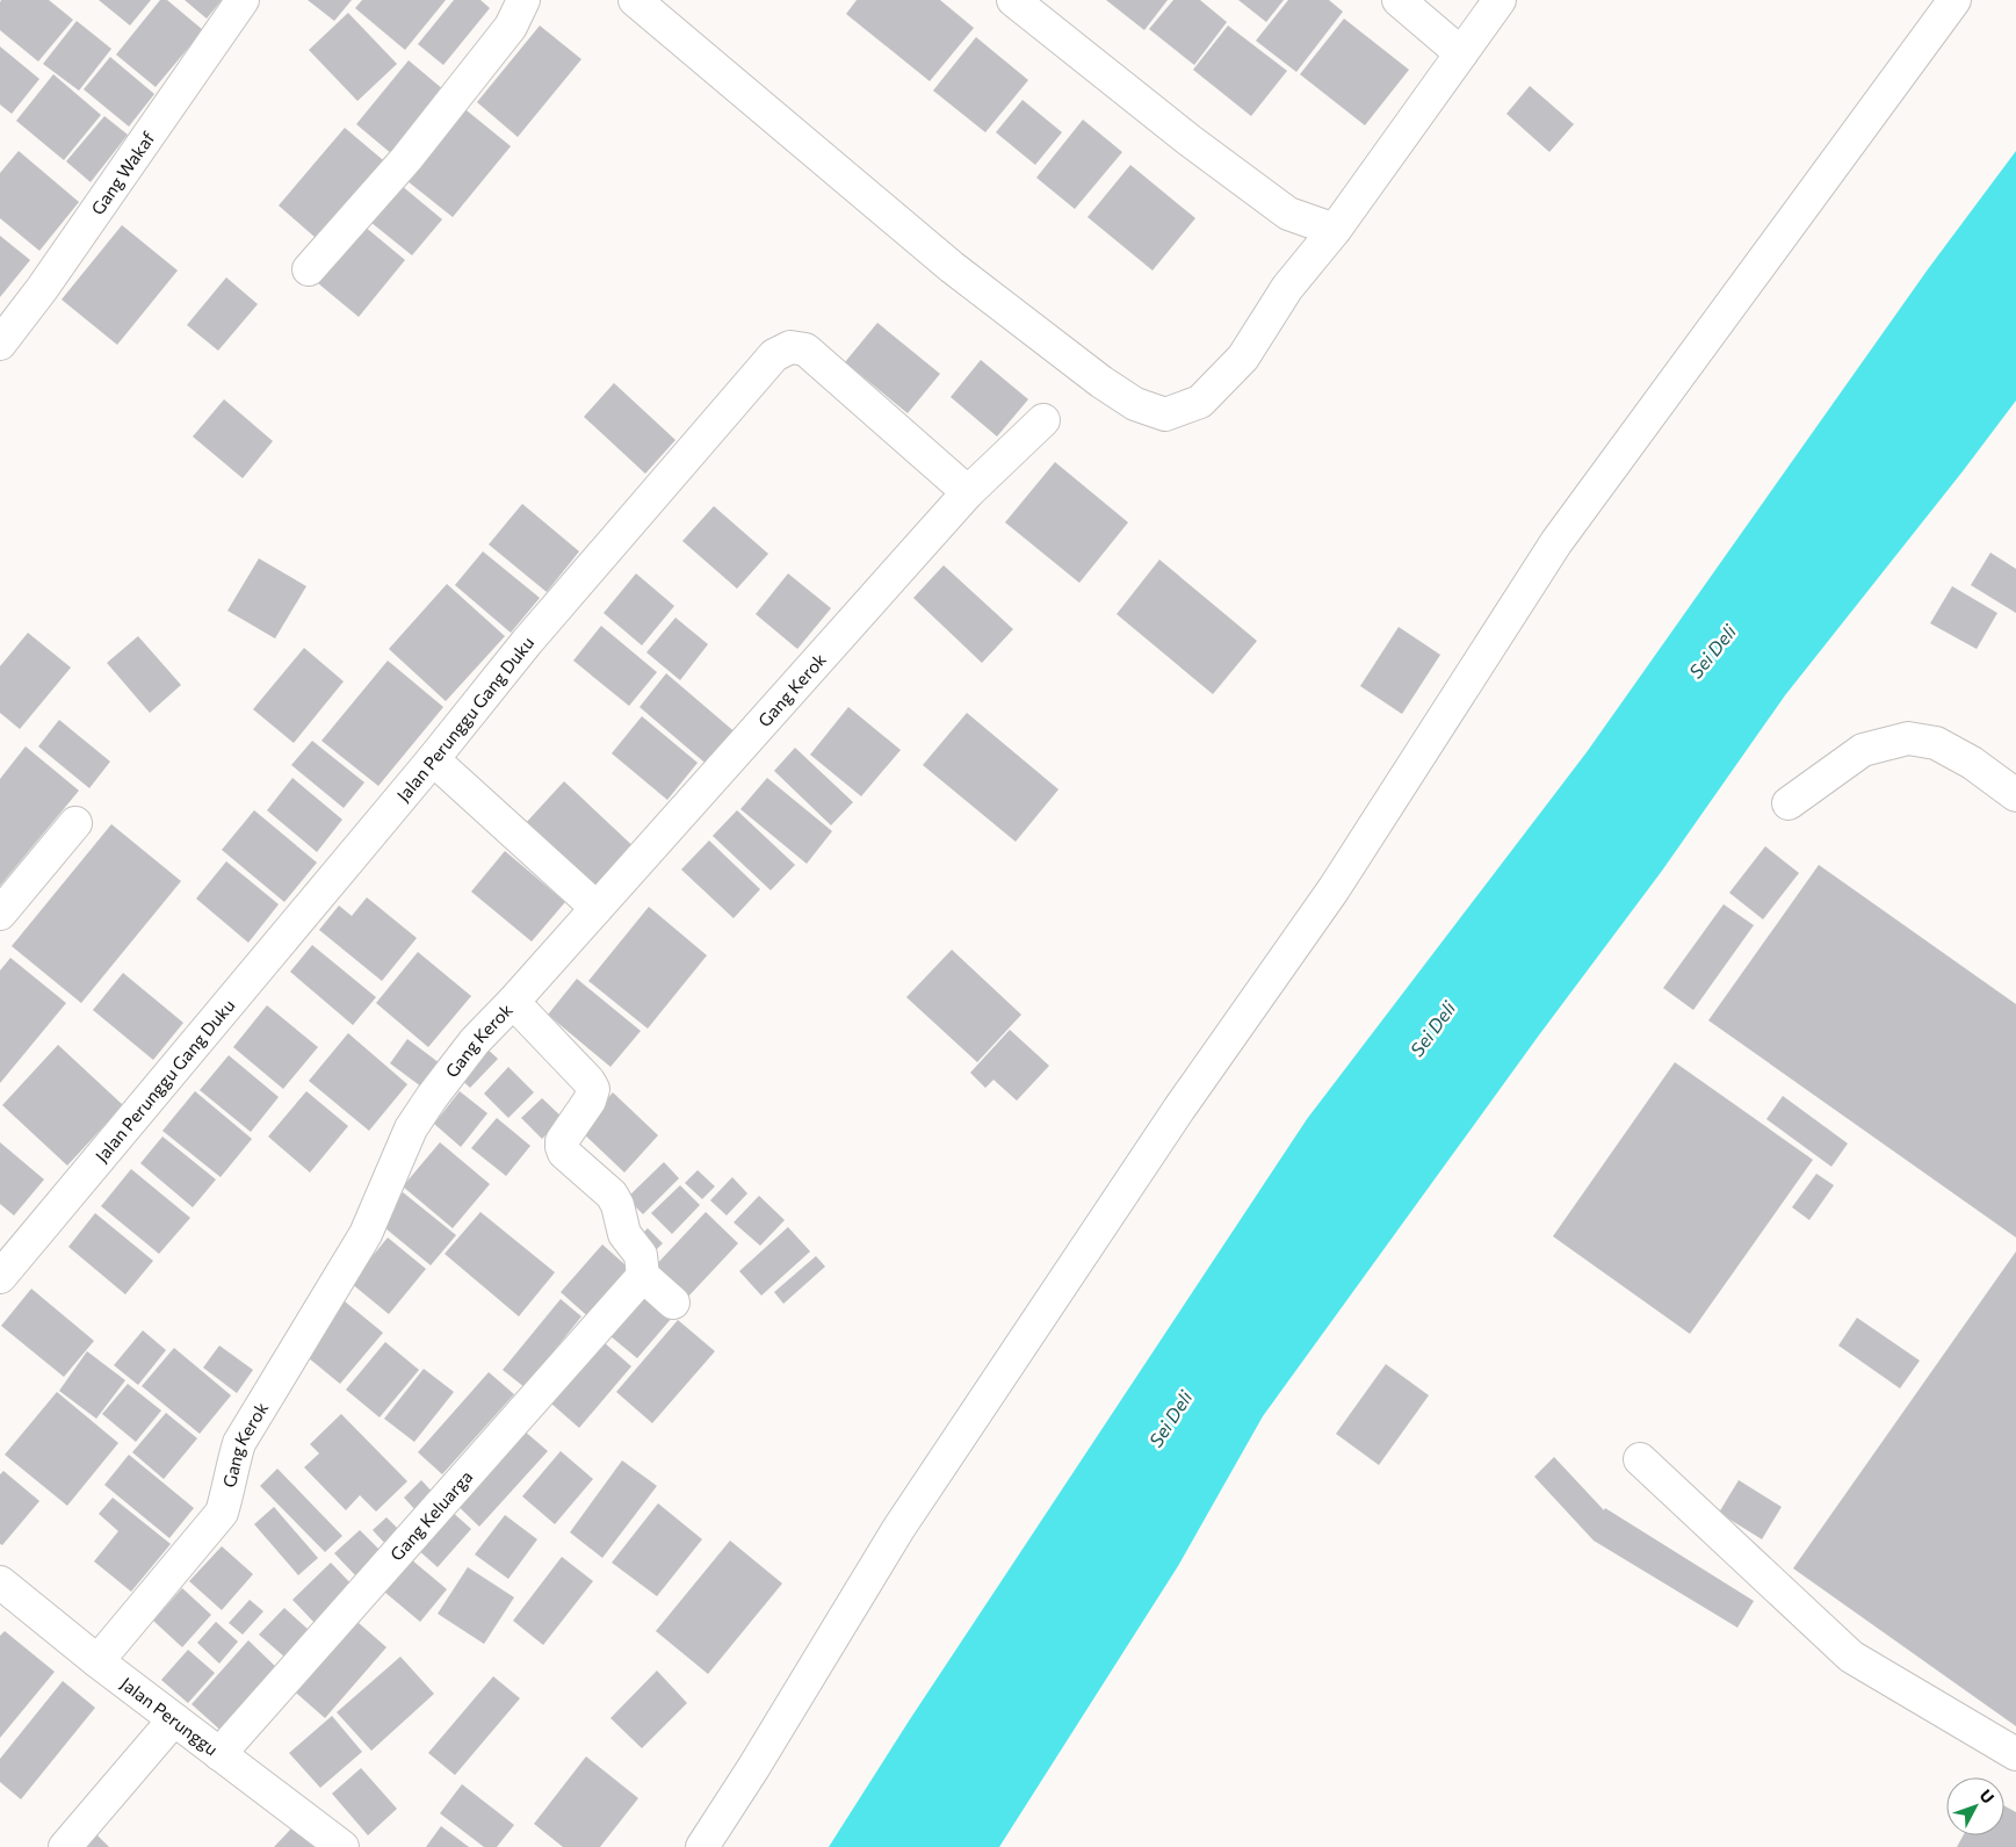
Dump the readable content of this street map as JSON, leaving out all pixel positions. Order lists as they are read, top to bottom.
{
  "streets": {
    "street": [
      "Gang Wakaf",
      "Gang Kerok",
      "Jalan Perunggu Gang Duku",
      "Gang Keluarga",
      "Jalan Perunggu"
    ]
  },
  "crossings": [
    ["Gang Kerok", "Jalan Perunggu Gang Duku"],
    ["Gang Kerok", "Jalan Perunggu"],
    ["Gang Keluarga", "Jalan Perunggu"]
  ],
  "water": ["Sei Deli"],
  "north": "top right"
}
